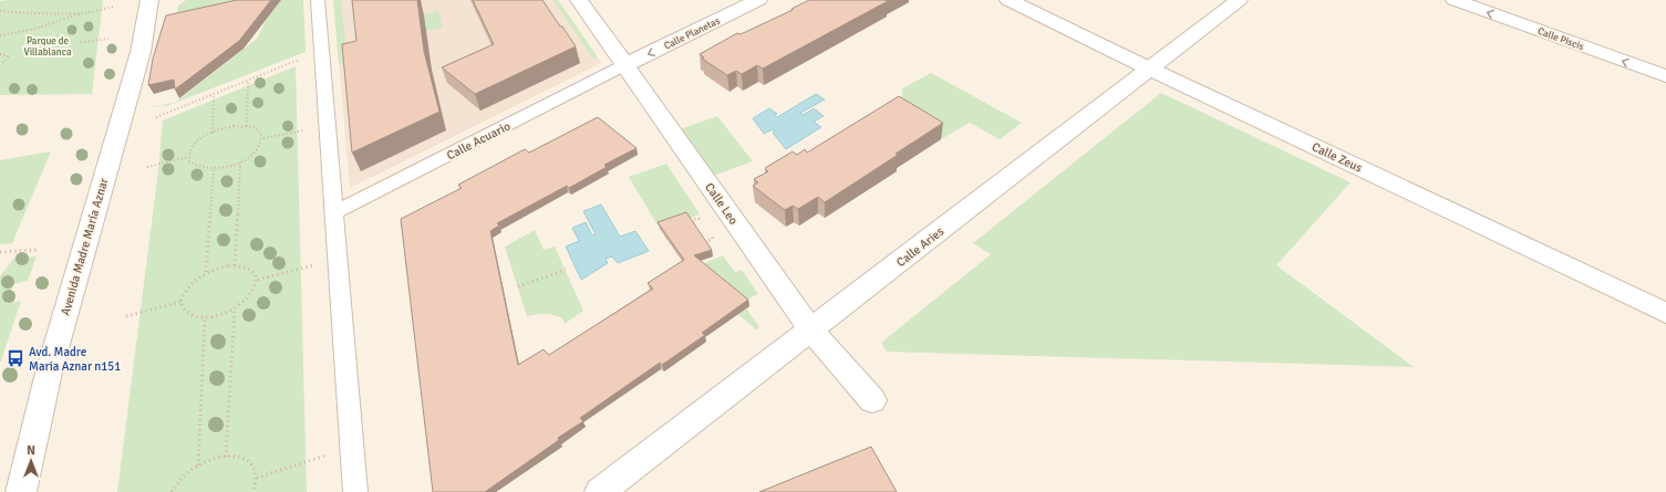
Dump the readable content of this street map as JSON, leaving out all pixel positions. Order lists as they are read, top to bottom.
{
  "streets": {
    "street": [
      "Calle Planetas",
      "Calle Piscis",
      "Calle Acuario",
      "Calle Zeus",
      "Calle Leo",
      "Avenida Madre María Aznar",
      "Calle Aries"
    ]
  },
  "crossings": [
    ["Calle Planetas", "Calle Acuario"],
    ["Calle Planetas", "Calle Leo"],
    ["Calle Acuario", "Calle Leo"],
    ["Calle Zeus", "Calle Aries"],
    ["Calle Leo", "Calle Aries"]
  ],
  "one_way": ["Calle Planetas", "Calle Piscis"],
  "parks": ["Parque de Villablanca"],
  "places": {
    "bus stop": ["Avd. Madre Maria Aznar n151"]
  },
  "north": "top"
}
